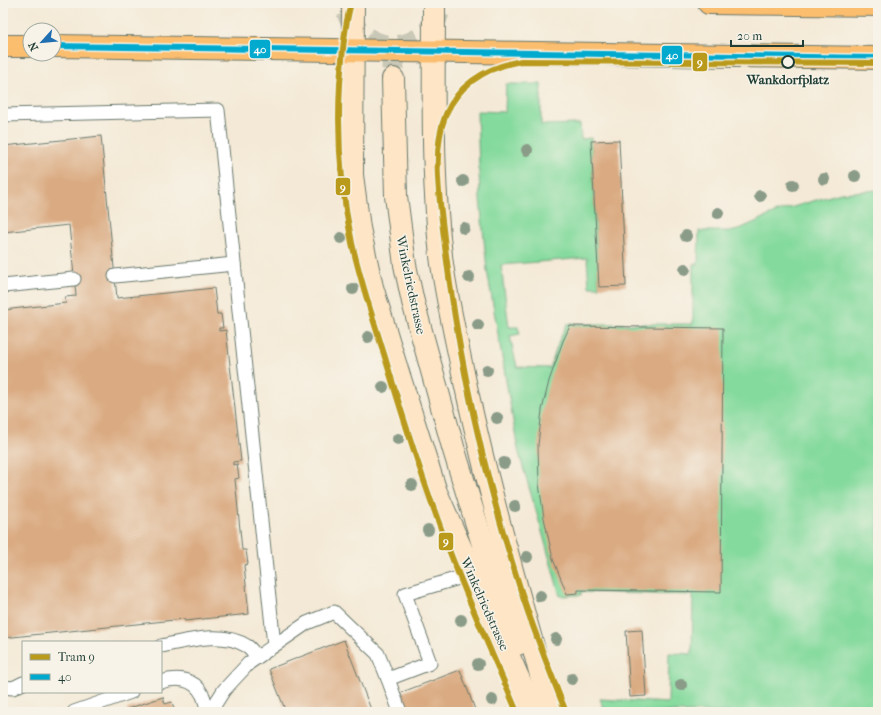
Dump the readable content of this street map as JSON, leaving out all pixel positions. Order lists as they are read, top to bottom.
{
  "streets": {
    "main road": ["Winkelriedstrasse"]
  },
  "places": ["Wankdorfplatz"],
  "lines": ["tram line 9", "transit line 40"],
  "legend": ["Tram 9", "40"],
  "scale_bar": "20 m",
  "north": "bottom left"
}
